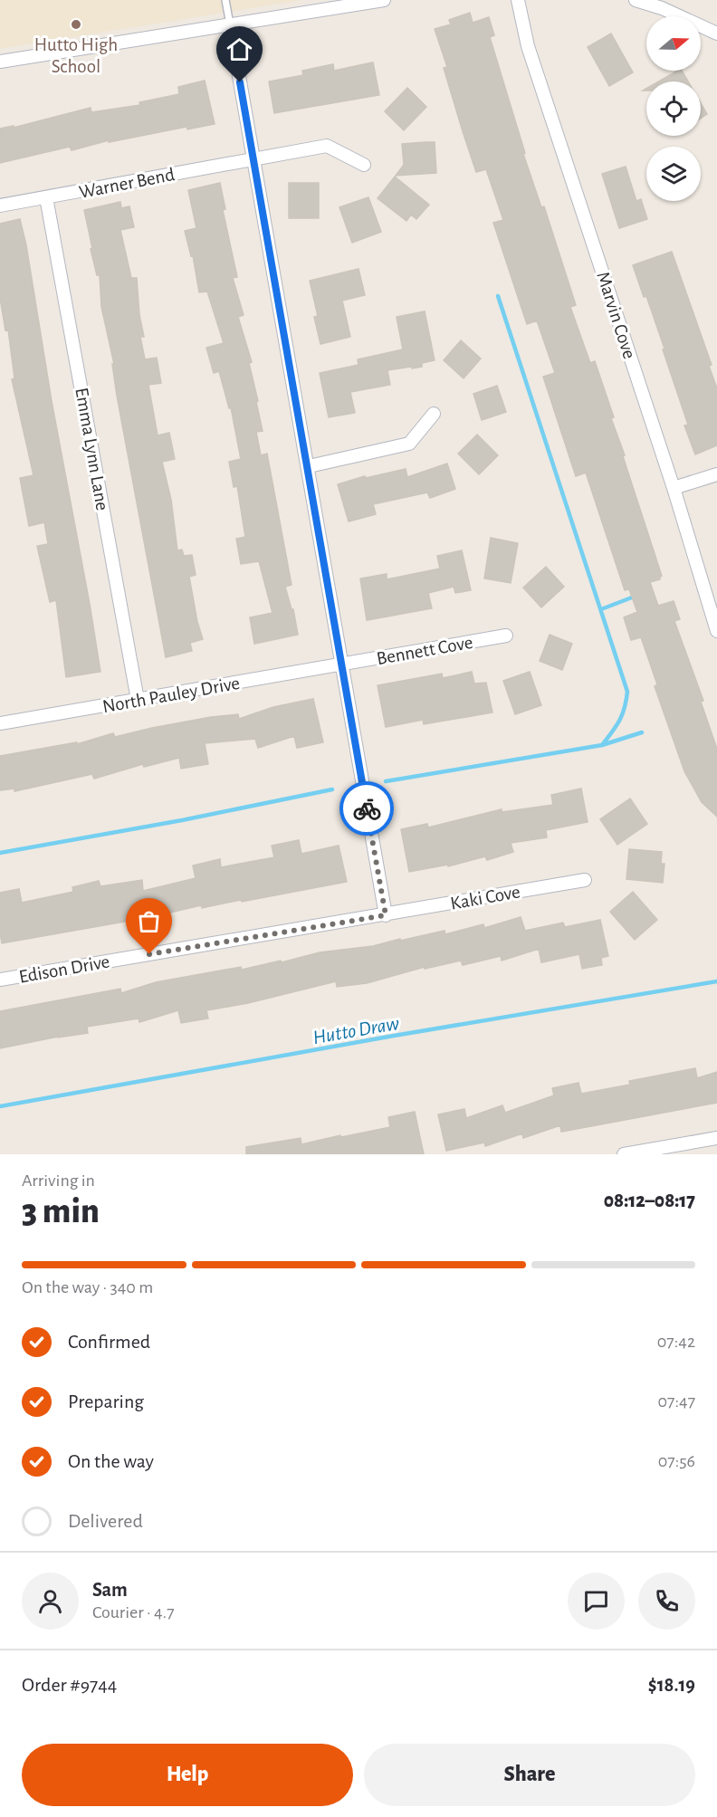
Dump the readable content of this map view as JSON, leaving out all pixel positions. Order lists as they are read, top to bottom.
{
  "streets": {
    "street": [
      "Warner Bend",
      "Marvin Cove",
      "Emma Lynn Lane",
      "Bennett Cove",
      "North Pauley Drive",
      "Kaki Cove",
      "Edison Drive"
    ]
  },
  "crossings": [
    ["Warner Bend", "Emma Lynn Lane"],
    ["Emma Lynn Lane", "North Pauley Drive"],
    ["Bennett Cove", "North Pauley Drive"],
    ["Kaki Cove", "Edison Drive"]
  ],
  "water": ["Hutto Draw"],
  "places": ["Hutto High School"],
  "north": "right",
  "page": {
    "heading": ["3 min", "Arriving in", "08:12–08:17"],
    "panel": [
      "Sam",
      "Courier · 4.7",
      "Order #9744",
      "$18.19"
    ],
    "bar": "On the way · 340 m",
    "list": [
      ["Confirmed", "07:42"],
      ["Preparing", "07:47"],
      ["On the way", "07:56"],
      "Delivered"
    ],
    "buttons": ["Help", "Share"]
  }
}
